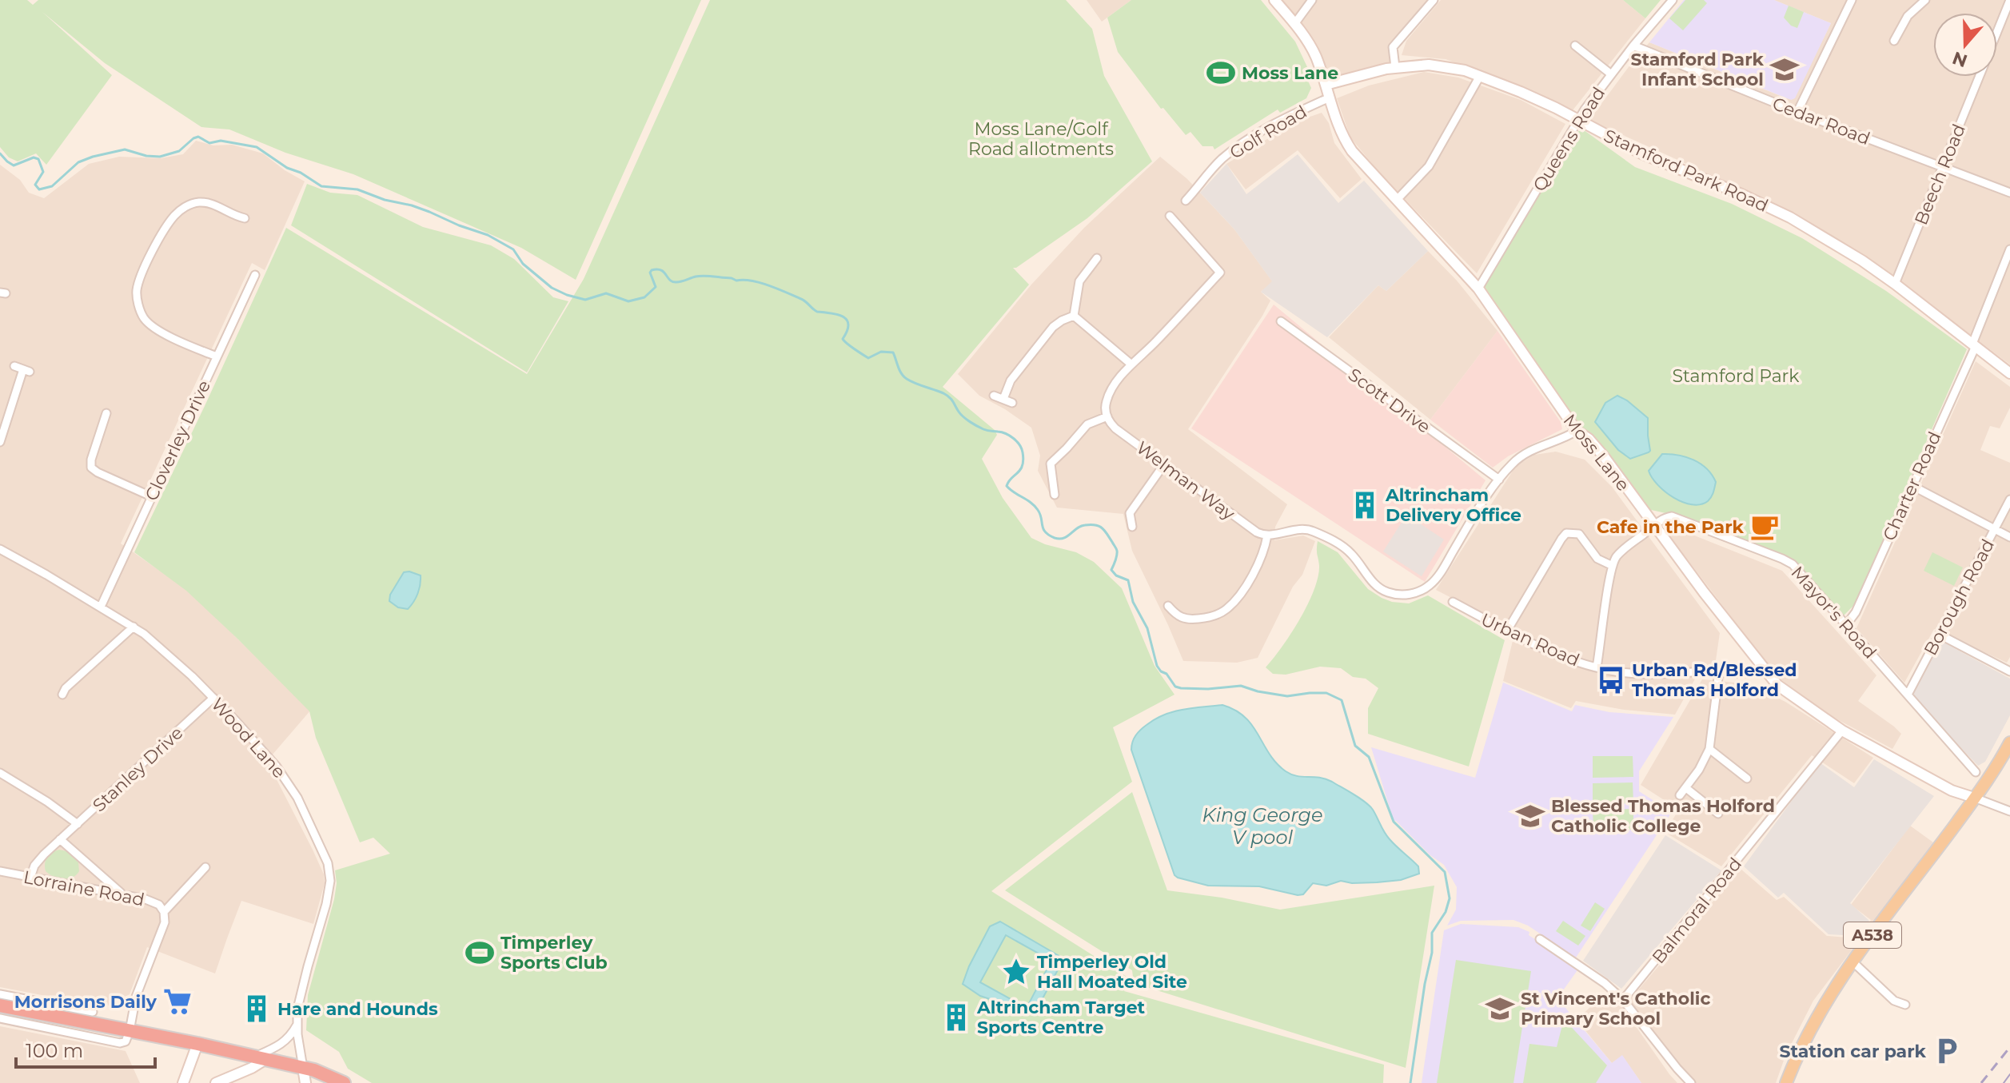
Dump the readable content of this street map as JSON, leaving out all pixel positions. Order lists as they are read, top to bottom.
{
  "streets": {
    "main road": ["A538"],
    "street": [
      "Cedar Road",
      "Golf Road",
      "Queens Road",
      "Stamford Park Road",
      "Beech Road",
      "Scott Drive",
      "Cloverley Drive",
      "Moss Lane",
      "Welman Way",
      "Charter Road",
      "Borough Road",
      "Mayor's Road",
      "Urban Road",
      "Wood Lane",
      "Stanley Drive",
      "Lorraine Road",
      "Balmoral Road"
    ]
  },
  "crossings": [
    ["Cedar Road", "Queens Road"],
    ["Cedar Road", "Beech Road"],
    ["Golf Road", "Moss Lane"],
    ["Queens Road", "Stamford Park Road"],
    ["Queens Road", "Moss Lane"],
    ["Stamford Park Road", "Beech Road"],
    ["Stamford Park Road", "Moss Lane"],
    ["Stamford Park Road", "Charter Road"],
    ["Cloverley Drive", "Wood Lane"],
    ["Moss Lane", "Mayor's Road"],
    ["Moss Lane", "Urban Road"],
    ["Moss Lane", "Balmoral Road"],
    ["Moss Lane", "A538"],
    ["Charter Road", "Mayor's Road"],
    ["Borough Road", "Mayor's Road"],
    ["Wood Lane", "Stanley Drive"],
    ["Stanley Drive", "Lorraine Road"]
  ],
  "water": ["King George V pool"],
  "parks": ["Moss Lane/Golf Road allotments", "Stamford Park"],
  "places": {
    "school or university": ["Stamford Park Infant School", "Blessed Thomas Holford Catholic College", "St Vincent's Catholic Primary School"],
    "sports": ["Moss Lane", "Timperley Sports Club"],
    "building": ["Altrincham Delivery Office", "Hare and Hounds", "Altrincham Target Sports Centre"],
    "cafe": ["Cafe in the Park"],
    "bus stop": ["Urban Rd/Blessed Thomas Holford"],
    "place": ["Timperley Old Hall Moated Site"],
    "supermarket": ["Morrisons Daily"],
    "parking": ["Station car park"]
  },
  "scale_bar": "100 m",
  "north": "bottom"
}
